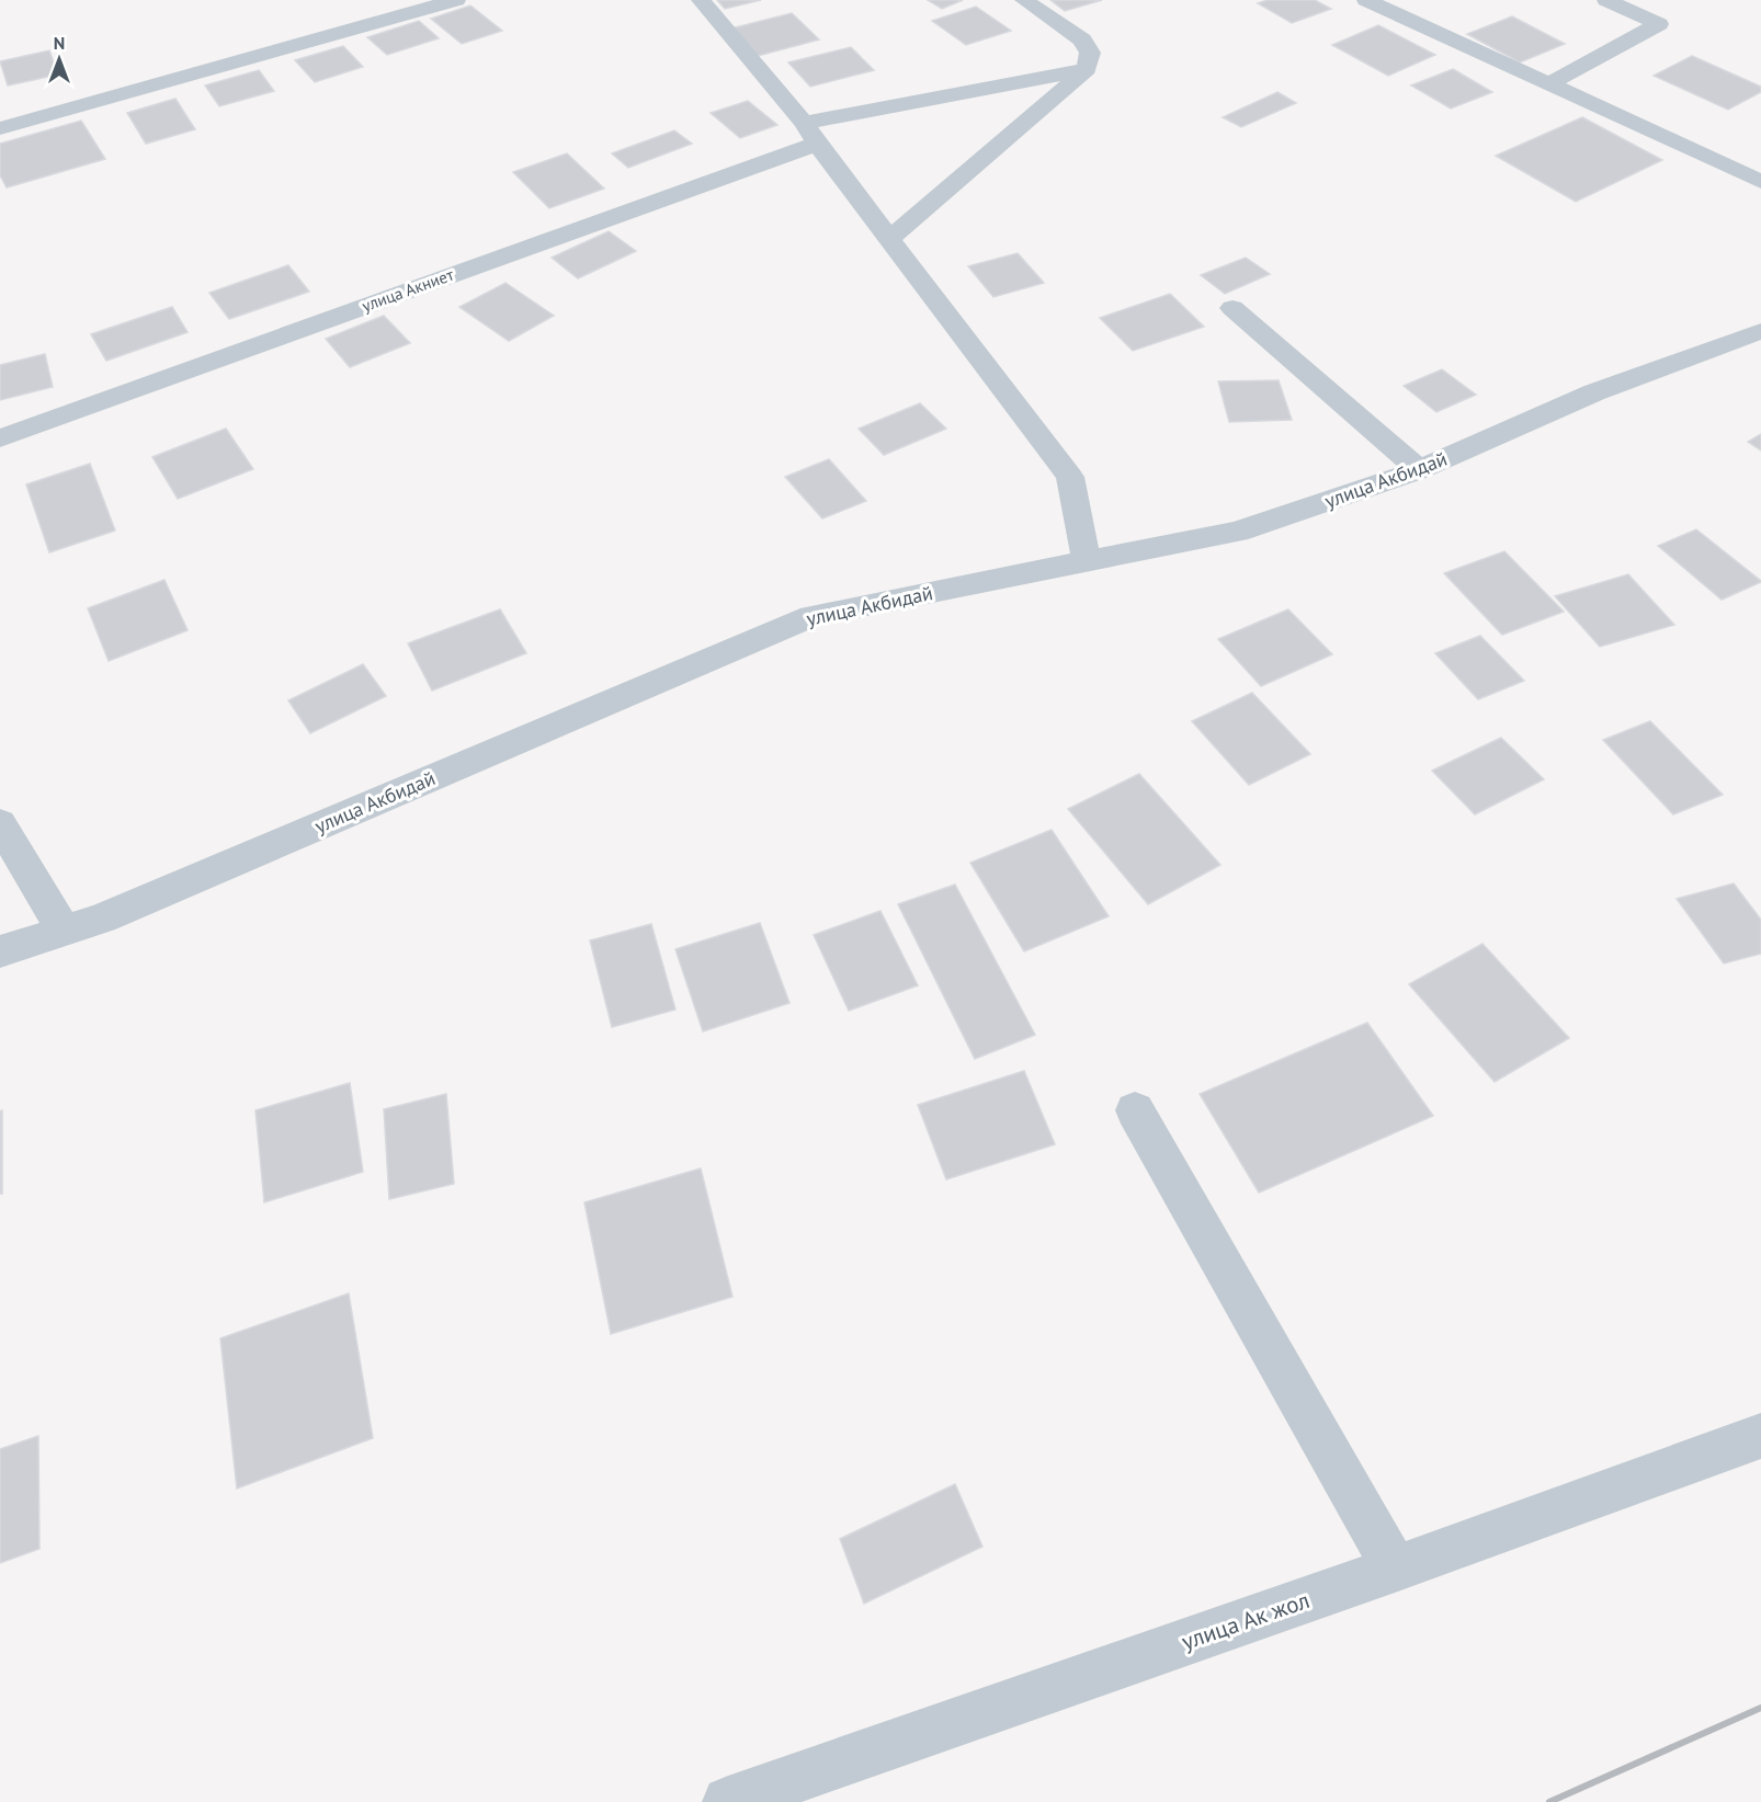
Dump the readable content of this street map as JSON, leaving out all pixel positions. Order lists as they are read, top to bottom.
{
  "streets": {
    "street": ["улица Акниет", "улица Акбидай", "улица Ак жол"]
  },
  "north": "top"
}
